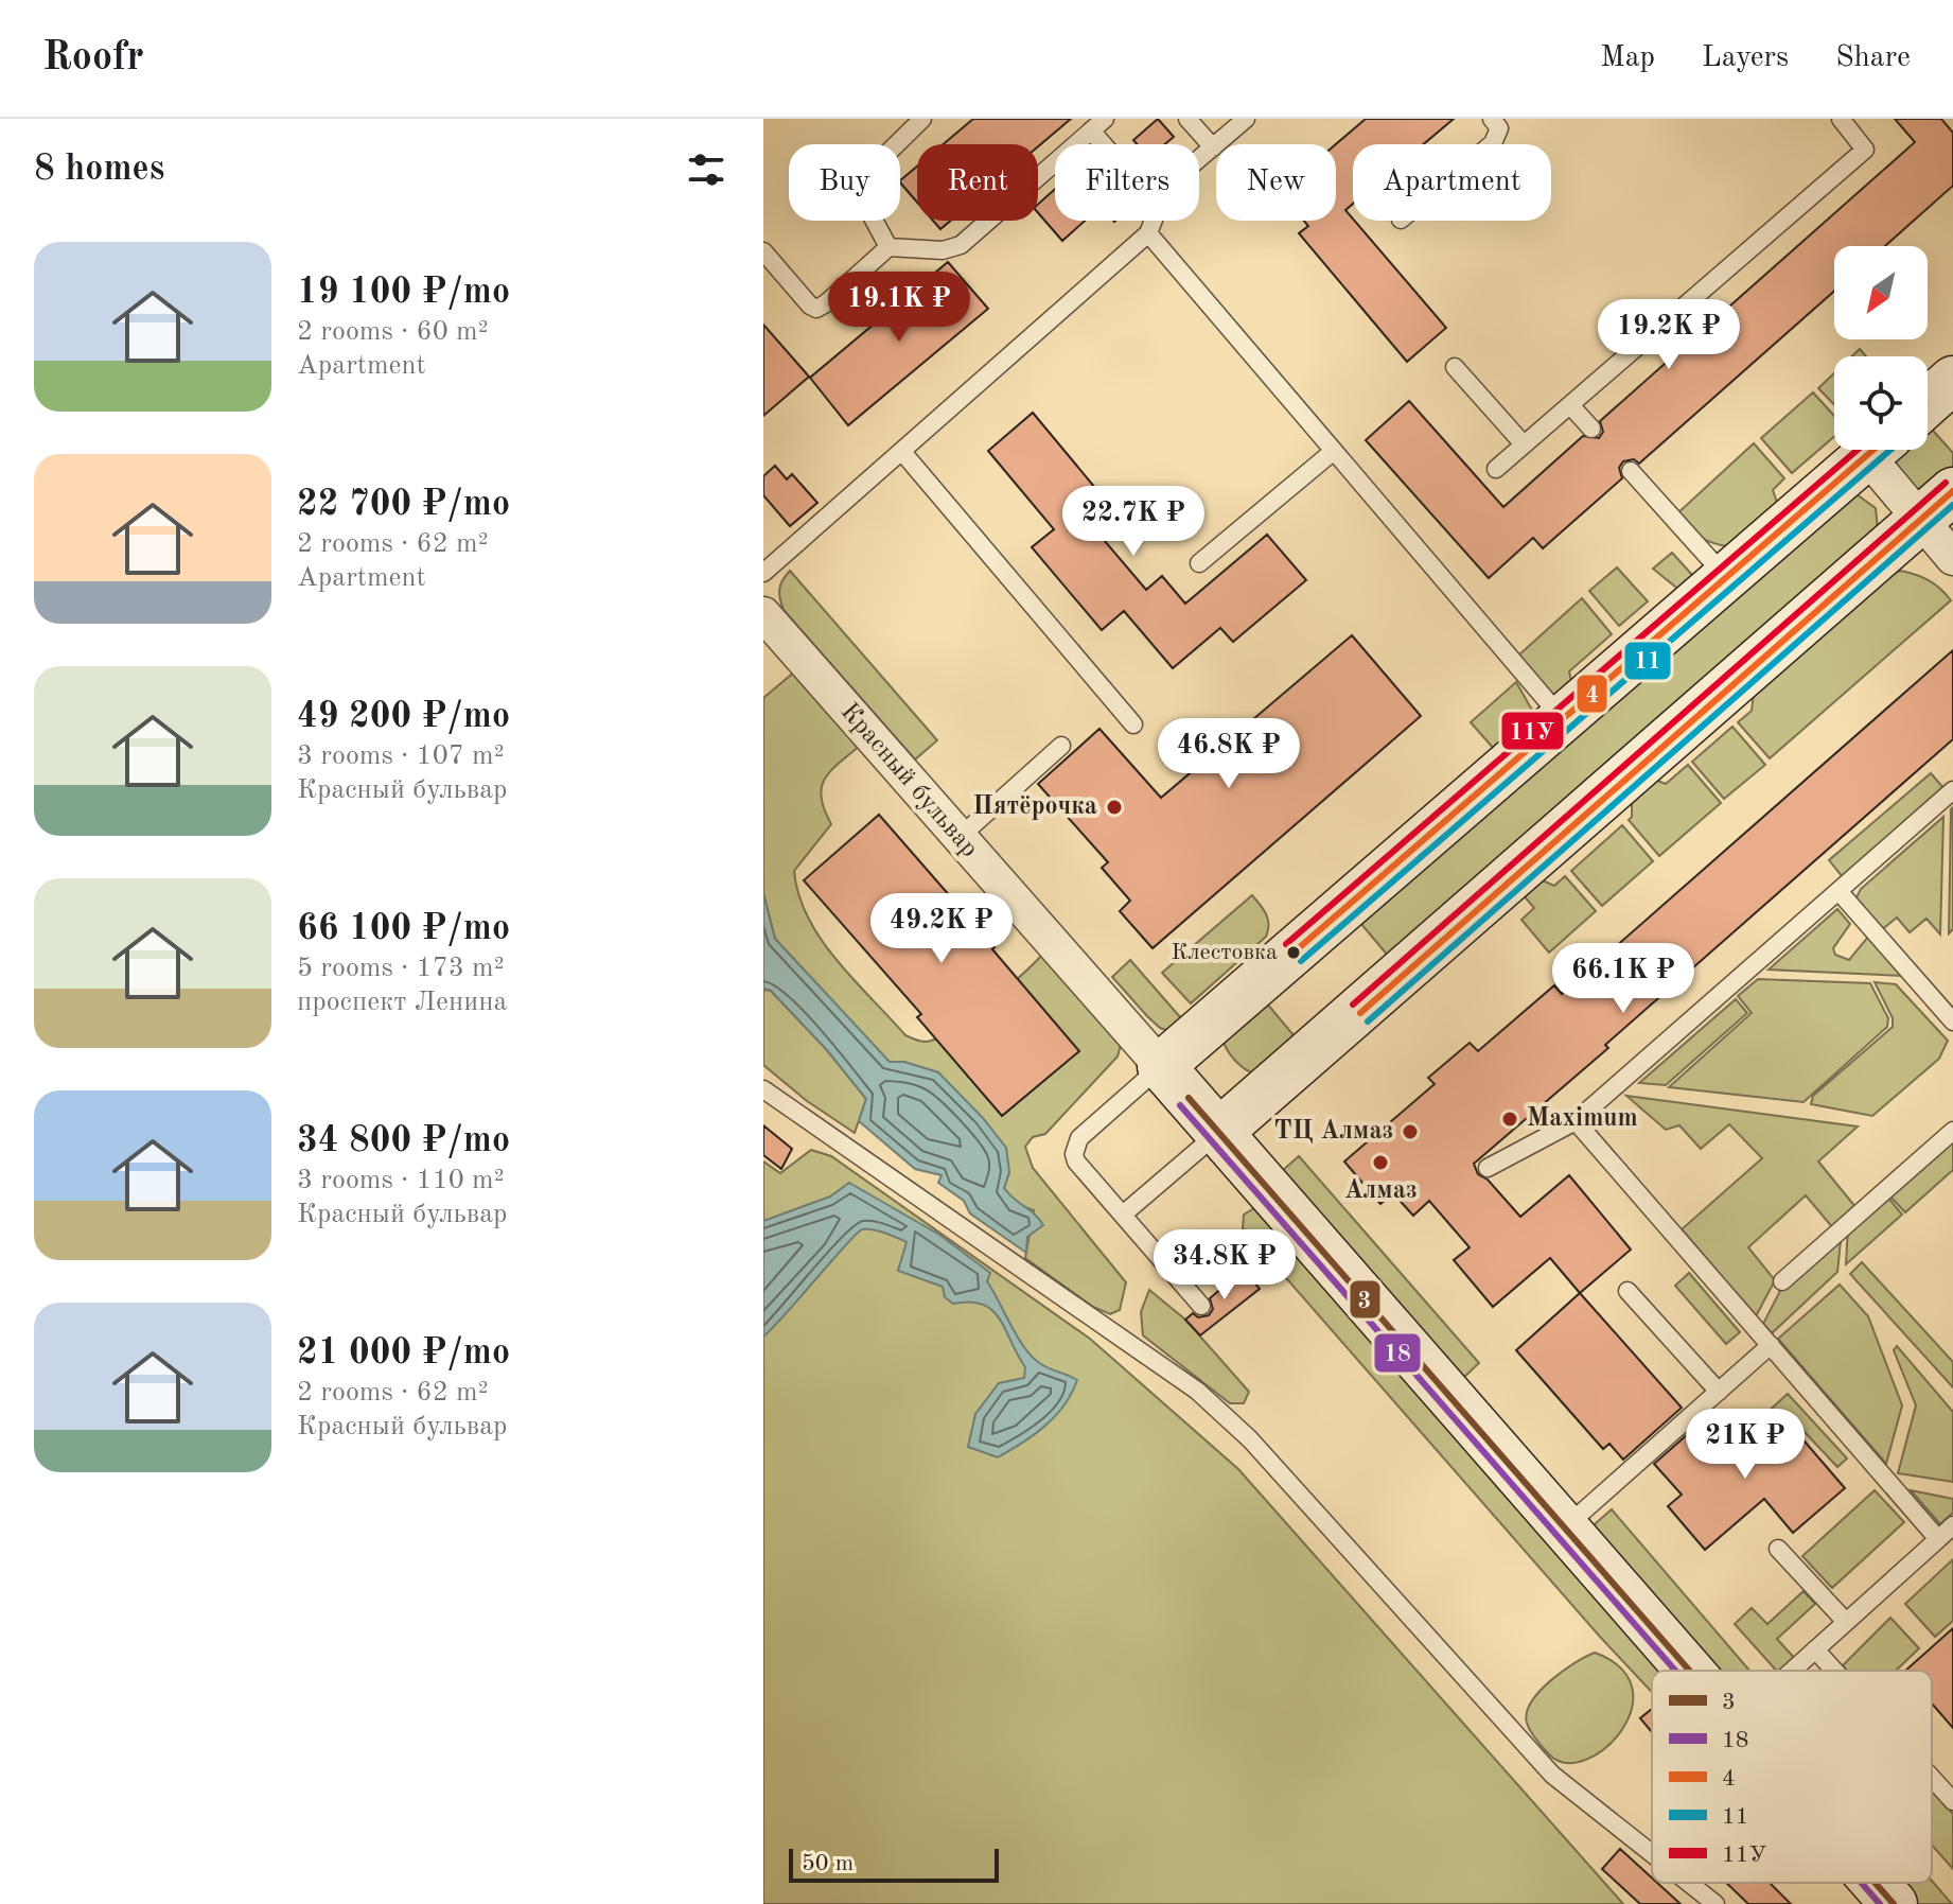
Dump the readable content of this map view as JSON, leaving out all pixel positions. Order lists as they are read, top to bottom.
{
  "streets": {
    "street": ["Красный бульвар"]
  },
  "places": [
    "Пятёрочка",
    "Клестовка",
    "Maximum",
    "ТЦ Алмаз",
    "Алмаз"
  ],
  "lines": [
    "transit line 4",
    "transit line 11",
    "transit line 11У",
    "transit line 3",
    "transit line 18"
  ],
  "legend": [
    "3",
    "18",
    "4",
    "11",
    "11У"
  ],
  "scale_bar": "50 m",
  "north": "bottom left",
  "page": {
    "header": "Roofr",
    "nav": ["Map", "Layers", "Share"],
    "heading": "8 homes",
    "chip": [
      "Buy",
      "Rent",
      "Filters",
      "New",
      "Apartment"
    ],
    "list": [
      {
        "name": "19 100 ₽/mo",
        "note": "2 rooms · 60 m² · Apartment"
      },
      {
        "name": "22 700 ₽/mo",
        "note": "2 rooms · 62 m² · Apartment"
      },
      {
        "name": "49 200 ₽/mo",
        "note": "3 rooms · 107 m² · Красный бульвар"
      },
      {
        "name": "66 100 ₽/mo",
        "note": "5 rooms · 173 m² · проспект Ленина"
      },
      {
        "name": "34 800 ₽/mo",
        "note": "3 rooms · 110 m² · Красный бульвар"
      },
      {
        "name": "21 000 ₽/mo",
        "note": "2 rooms · 62 m² · Красный бульвар"
      }
    ],
    "price": [
      "19.1K ₽",
      "19.2K ₽",
      "22.7K ₽",
      "46.8K ₽",
      "49.2K ₽",
      "66.1K ₽",
      "34.8K ₽",
      "21K ₽"
    ],
    "scale": "50 m"
  }
}
